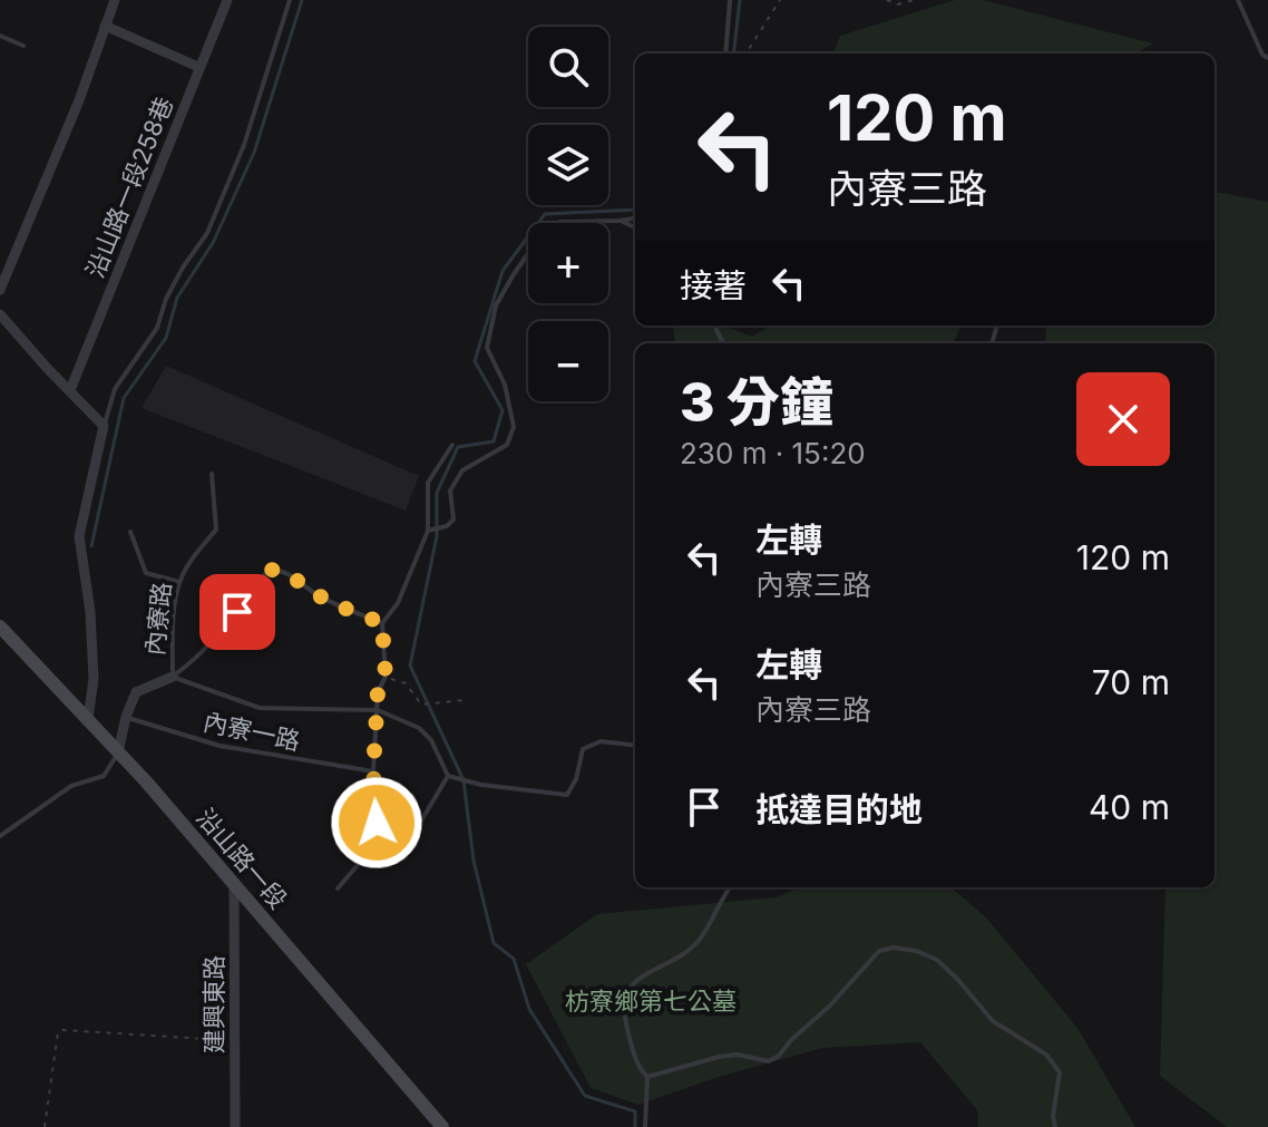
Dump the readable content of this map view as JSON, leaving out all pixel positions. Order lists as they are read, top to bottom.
{
  "streets": {
    "main road": ["沿山路一段"],
    "street": ["沿山路一段258巷", "內寮路", "建興東路"],
    "lane": ["內寮一路"]
  },
  "crossings": [
    ["內寮路", "內寮一路"],
    ["內寮路", "沿山路一段"],
    ["沿山路一段", "建興東路"]
  ],
  "parks": ["枋寮鄉第七公墓"],
  "page": {
    "map_buttons": ["+", "−"],
    "turn": ["120 m", "內寮三路"],
    "then": "接著",
    "heading": ["3 分鐘", "230 m · 15:20"],
    "list": [
      {
        "name": "左轉",
        "note": "內寮三路",
        "value": "120 m"
      },
      {
        "name": "左轉",
        "note": "內寮三路",
        "value": "70 m"
      },
      {
        "name": "抵達目的地",
        "value": "40 m"
      }
    ]
  }
}
